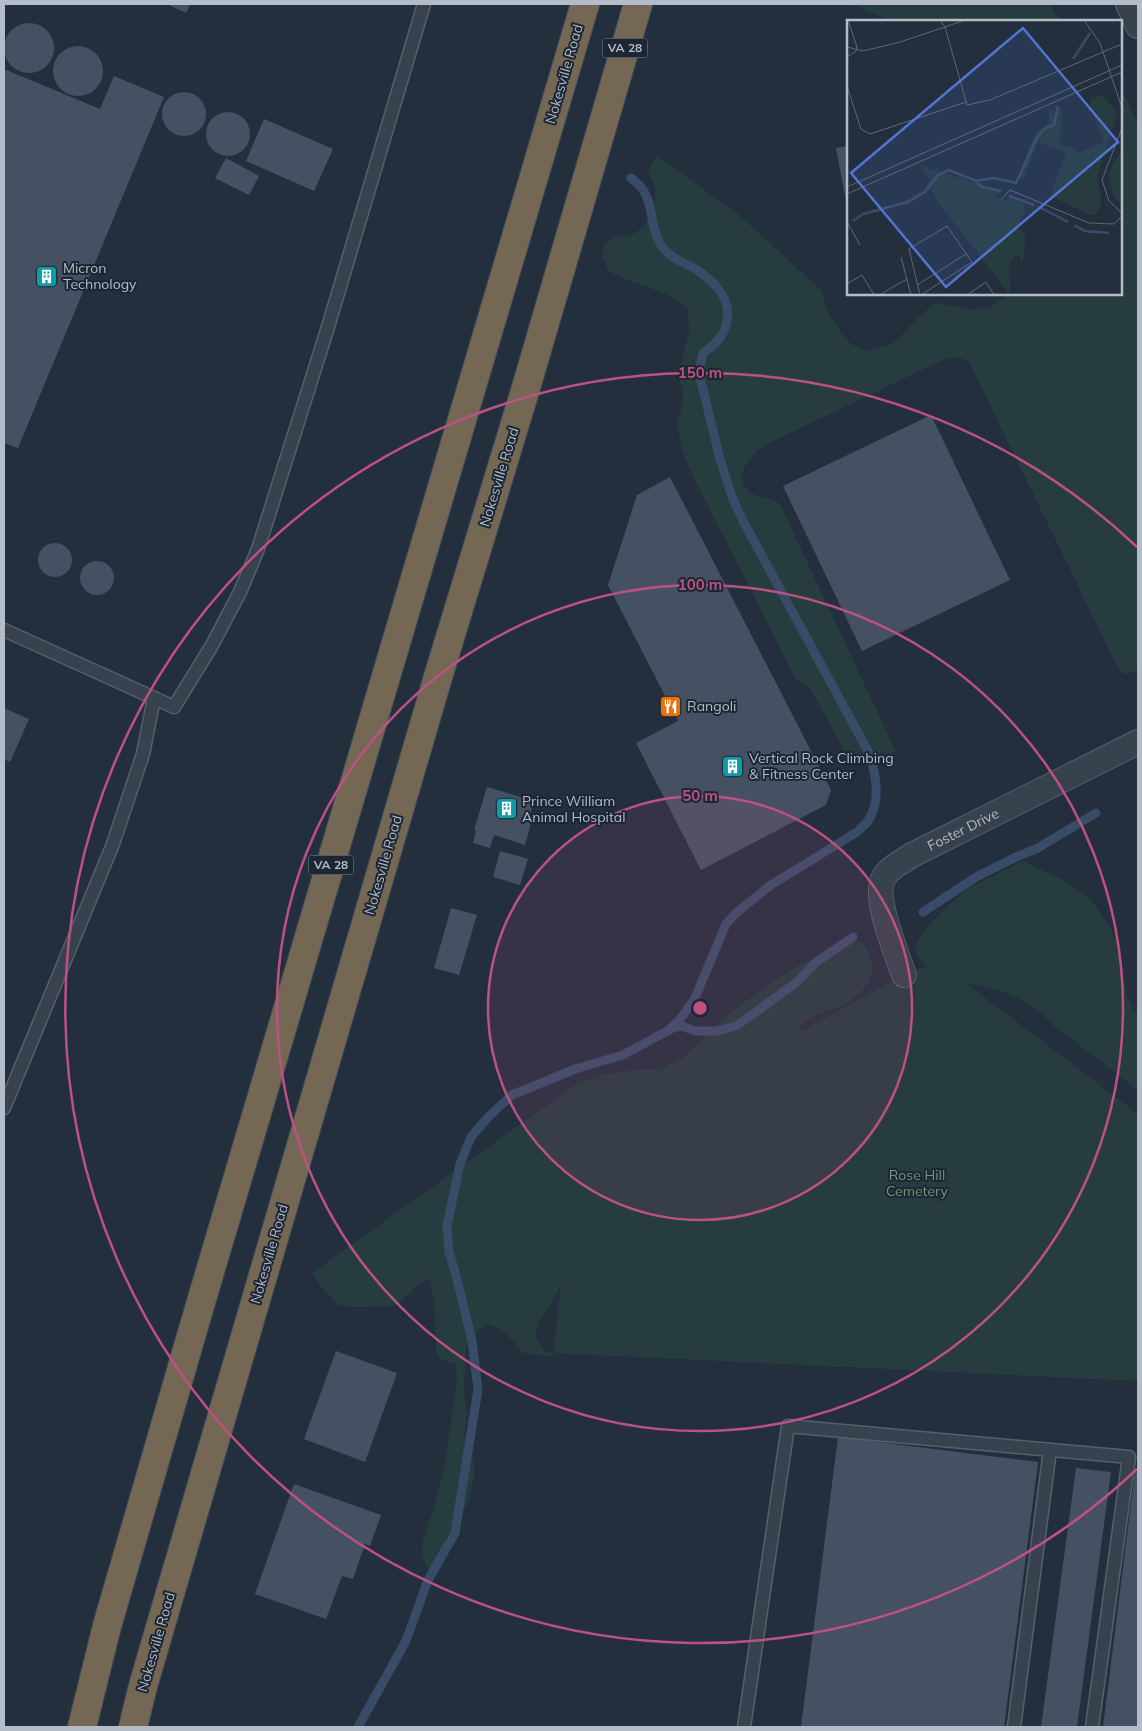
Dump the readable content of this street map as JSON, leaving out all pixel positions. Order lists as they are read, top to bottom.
{
  "streets": {
    "highway": ["VA 28", "Nokesville Road"],
    "street": ["Foster Drive"]
  },
  "parks": ["Rose Hill Cemetery"],
  "places": {
    "building": ["Micron Technology", "Vertical Rock Climbing & Fitness Center", "Prince William Animal Hospital"],
    "restaurant": ["Rangoli"]
  },
  "rings": ["150 m", "100 m", "50 m"]
}
